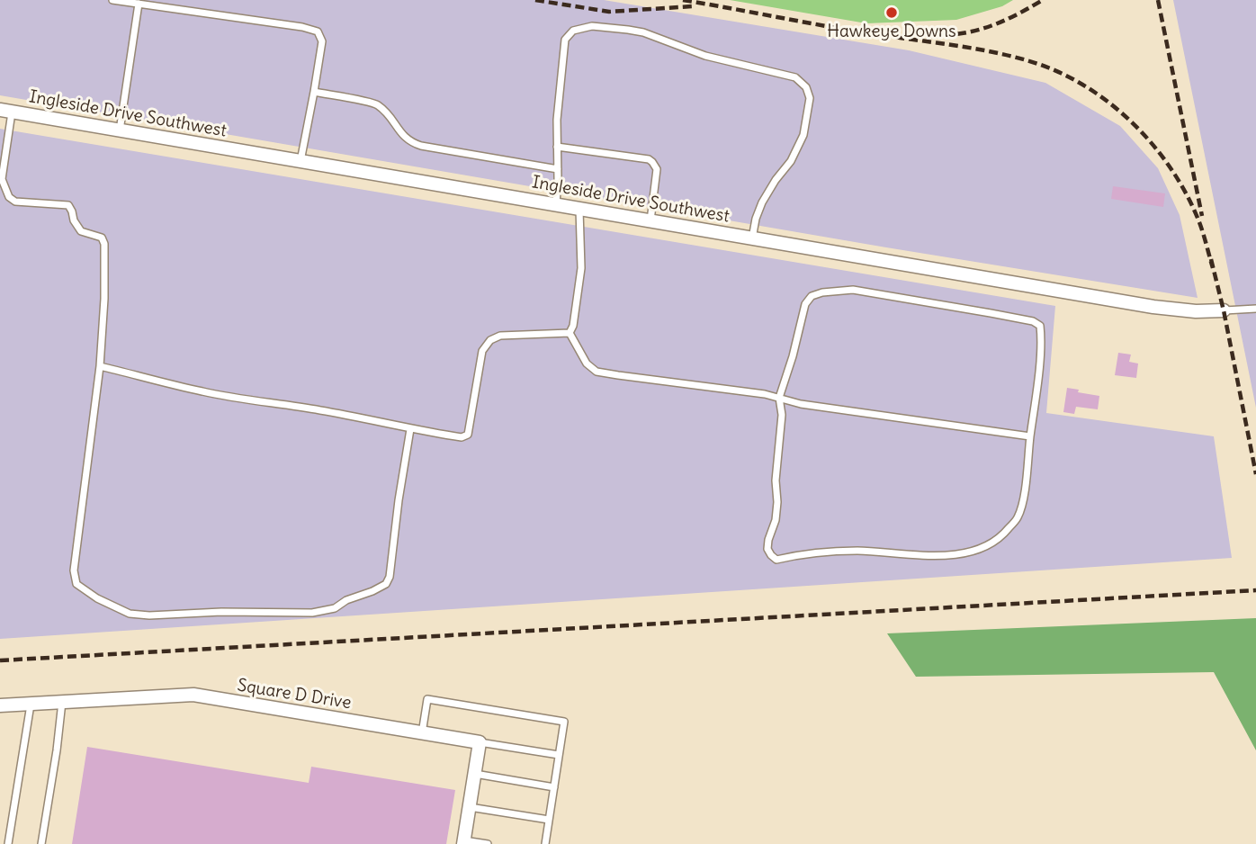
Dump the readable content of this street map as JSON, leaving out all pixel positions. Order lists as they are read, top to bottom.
{
  "streets": {
    "street": ["Ingleside Drive Southwest", "Square D Drive"]
  },
  "places": ["Hawkeye Downs"]
}
